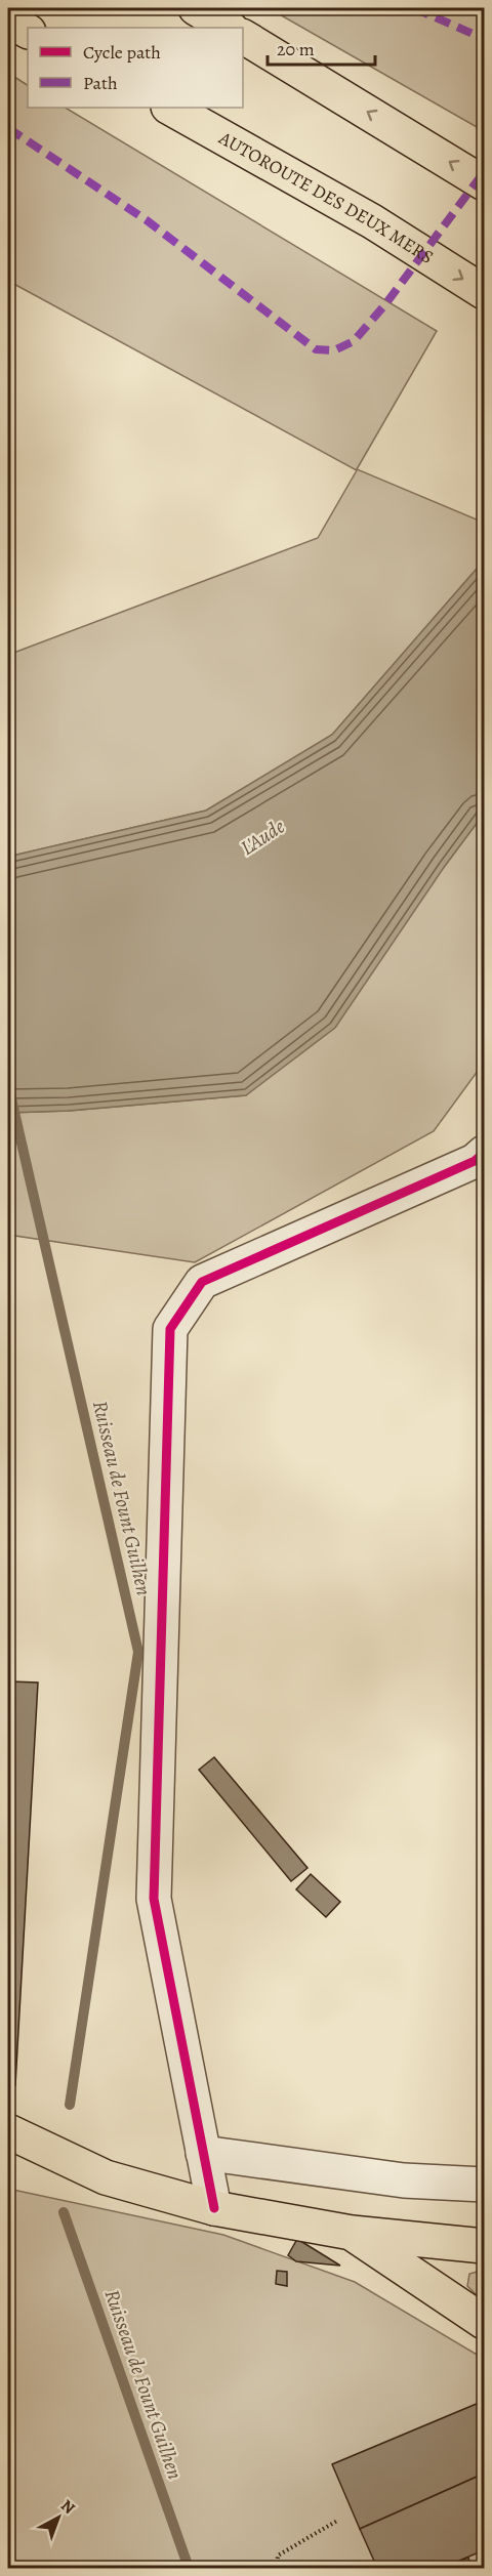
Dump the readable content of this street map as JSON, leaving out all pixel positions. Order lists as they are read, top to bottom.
{
  "streets": {
    "main road": ["AUTOROUTE DES DEUX MERS"]
  },
  "water": ["L'Aude", "Ruisseau de Fount Guilhen"],
  "legend": ["Cycle path", "Path"],
  "scale_bar": "20 m",
  "north": "top right"
}
